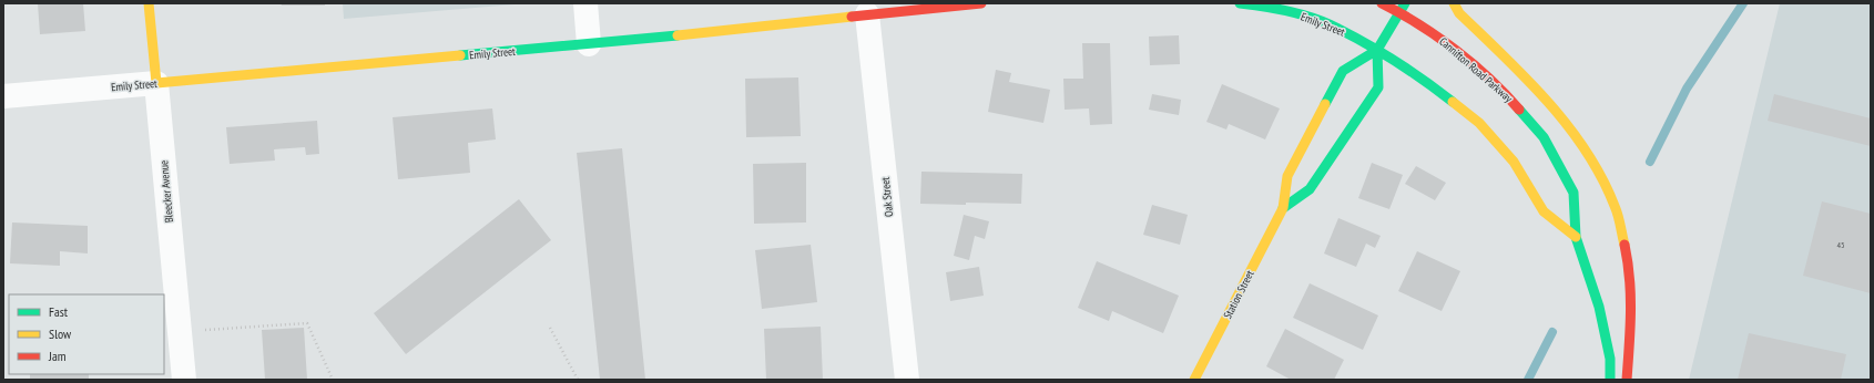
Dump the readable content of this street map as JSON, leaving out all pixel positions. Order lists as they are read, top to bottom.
{
  "streets": {
    "street": [
      "Emily Street",
      "Cannifton Road Parkway",
      "Bleecker Avenue",
      "Oak Street",
      "Station Street"
    ]
  },
  "crossings": [
    ["Emily Street", "Bleecker Avenue"],
    ["Emily Street", "Oak Street"],
    ["Emily Street", "Station Street"],
    ["Cannifton Road Parkway", "Station Street"]
  ],
  "house_numbers": ["45"],
  "legend": ["Fast", "Slow", "Jam"]
}
